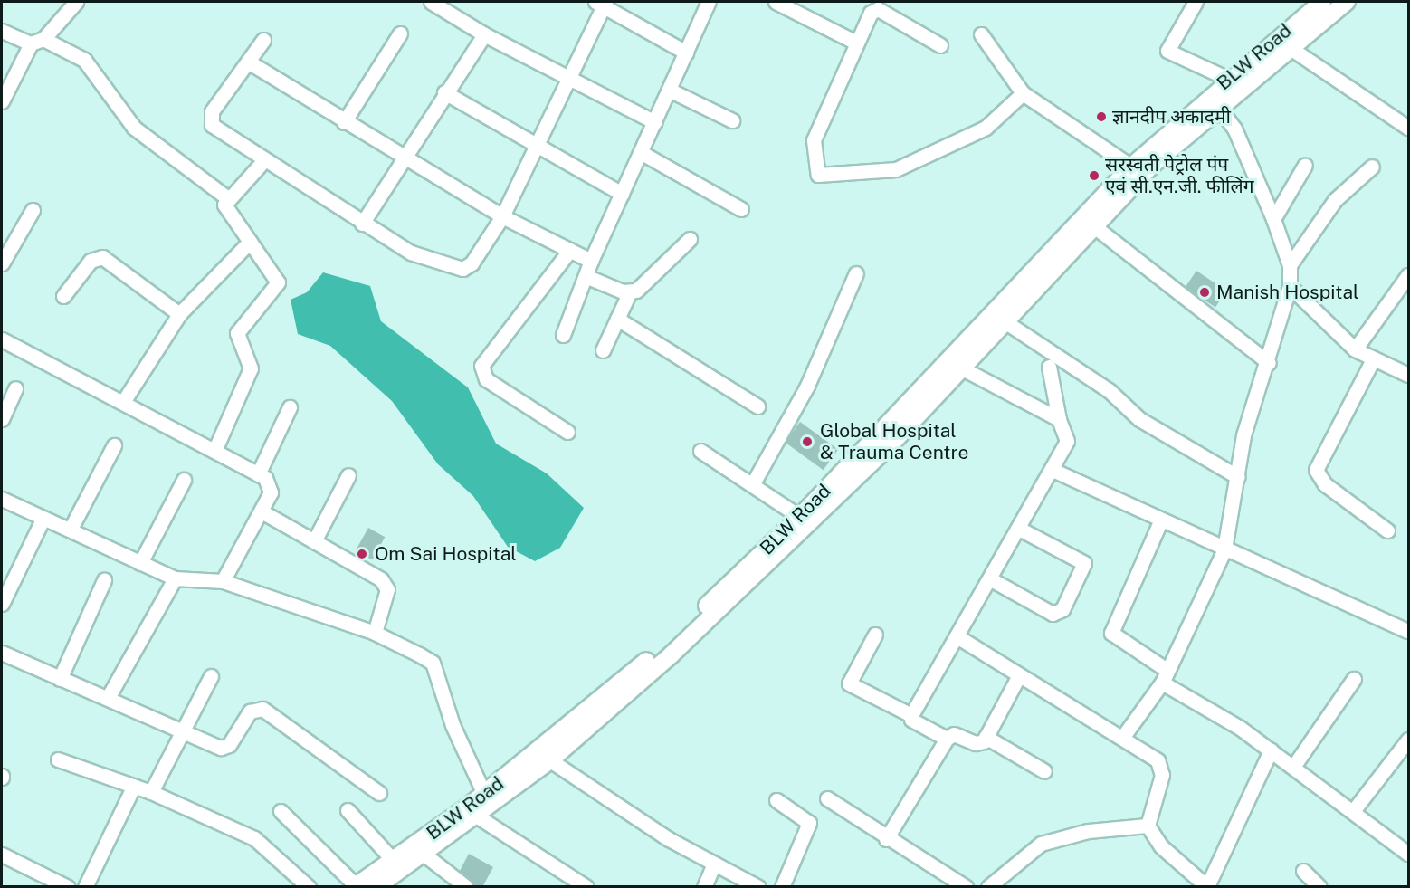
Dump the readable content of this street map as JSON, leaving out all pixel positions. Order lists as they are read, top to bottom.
{
  "streets": {
    "main road": ["BLW Road"]
  },
  "places": [
    "ज्ञानदीप अकादमी",
    "सरस्वती पेट्रोल पंप एवं सी.एन.जी. फीलिंग",
    "Manish Hospital",
    "Global Hospital & Trauma Centre",
    "Om Sai Hospital"
  ]
}
